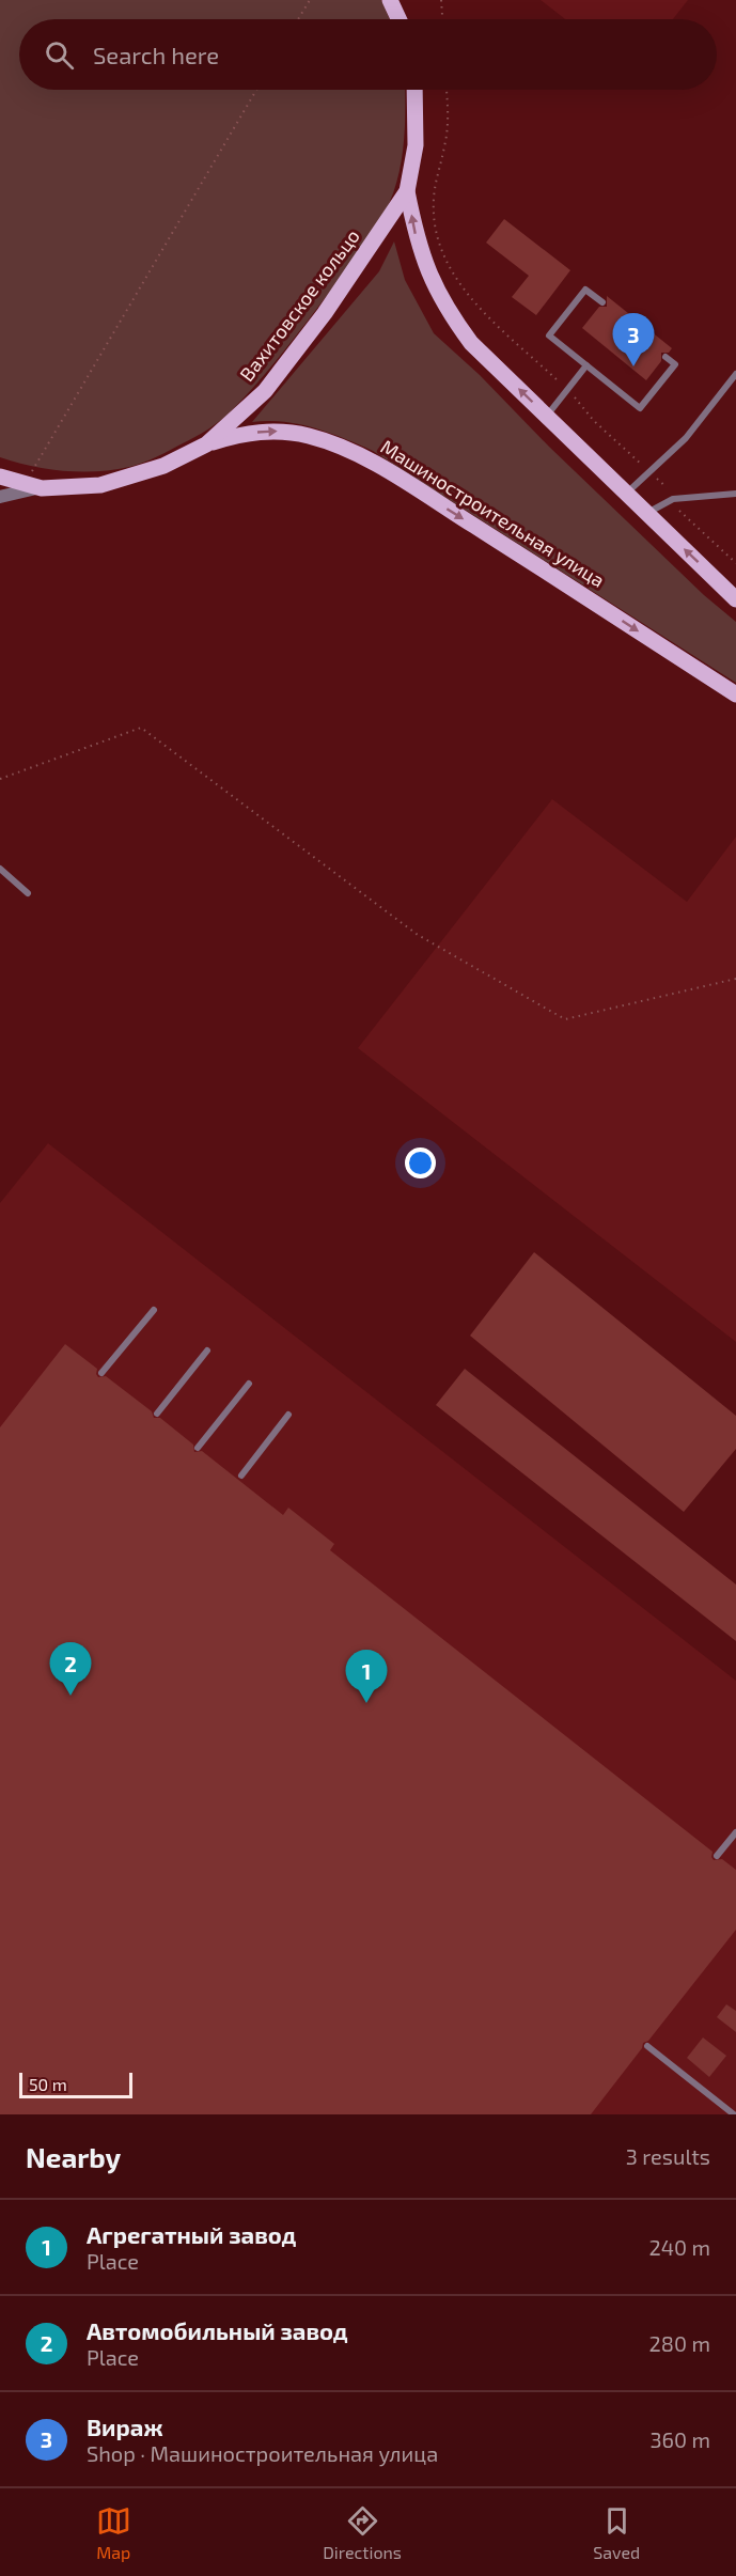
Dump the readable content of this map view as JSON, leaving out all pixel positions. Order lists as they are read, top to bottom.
{
  "streets": {
    "main road": ["Вахитовское кольцо", "Машиностроительная улица"]
  },
  "crossings": [
    ["Вахитовское кольцо", "Машиностроительная улица"]
  ],
  "scale_bar": "50 m",
  "page": {
    "search": "Search here",
    "pins": ["3", "2", "1"],
    "scale": "50 m",
    "heading": ["Nearby", "3 results"],
    "list": [
      {
        "mark": "1",
        "name": "Агрегатный завод",
        "note": "Place",
        "value": "240 m"
      },
      {
        "mark": "2",
        "name": "Автомобильный завод",
        "note": "Place",
        "value": "280 m"
      },
      {
        "mark": "3",
        "name": "Вираж",
        "note": "Shop · Машиностроительная улица",
        "value": "360 m"
      }
    ],
    "nav": ["Map", "Directions", "Saved"]
  }
}
